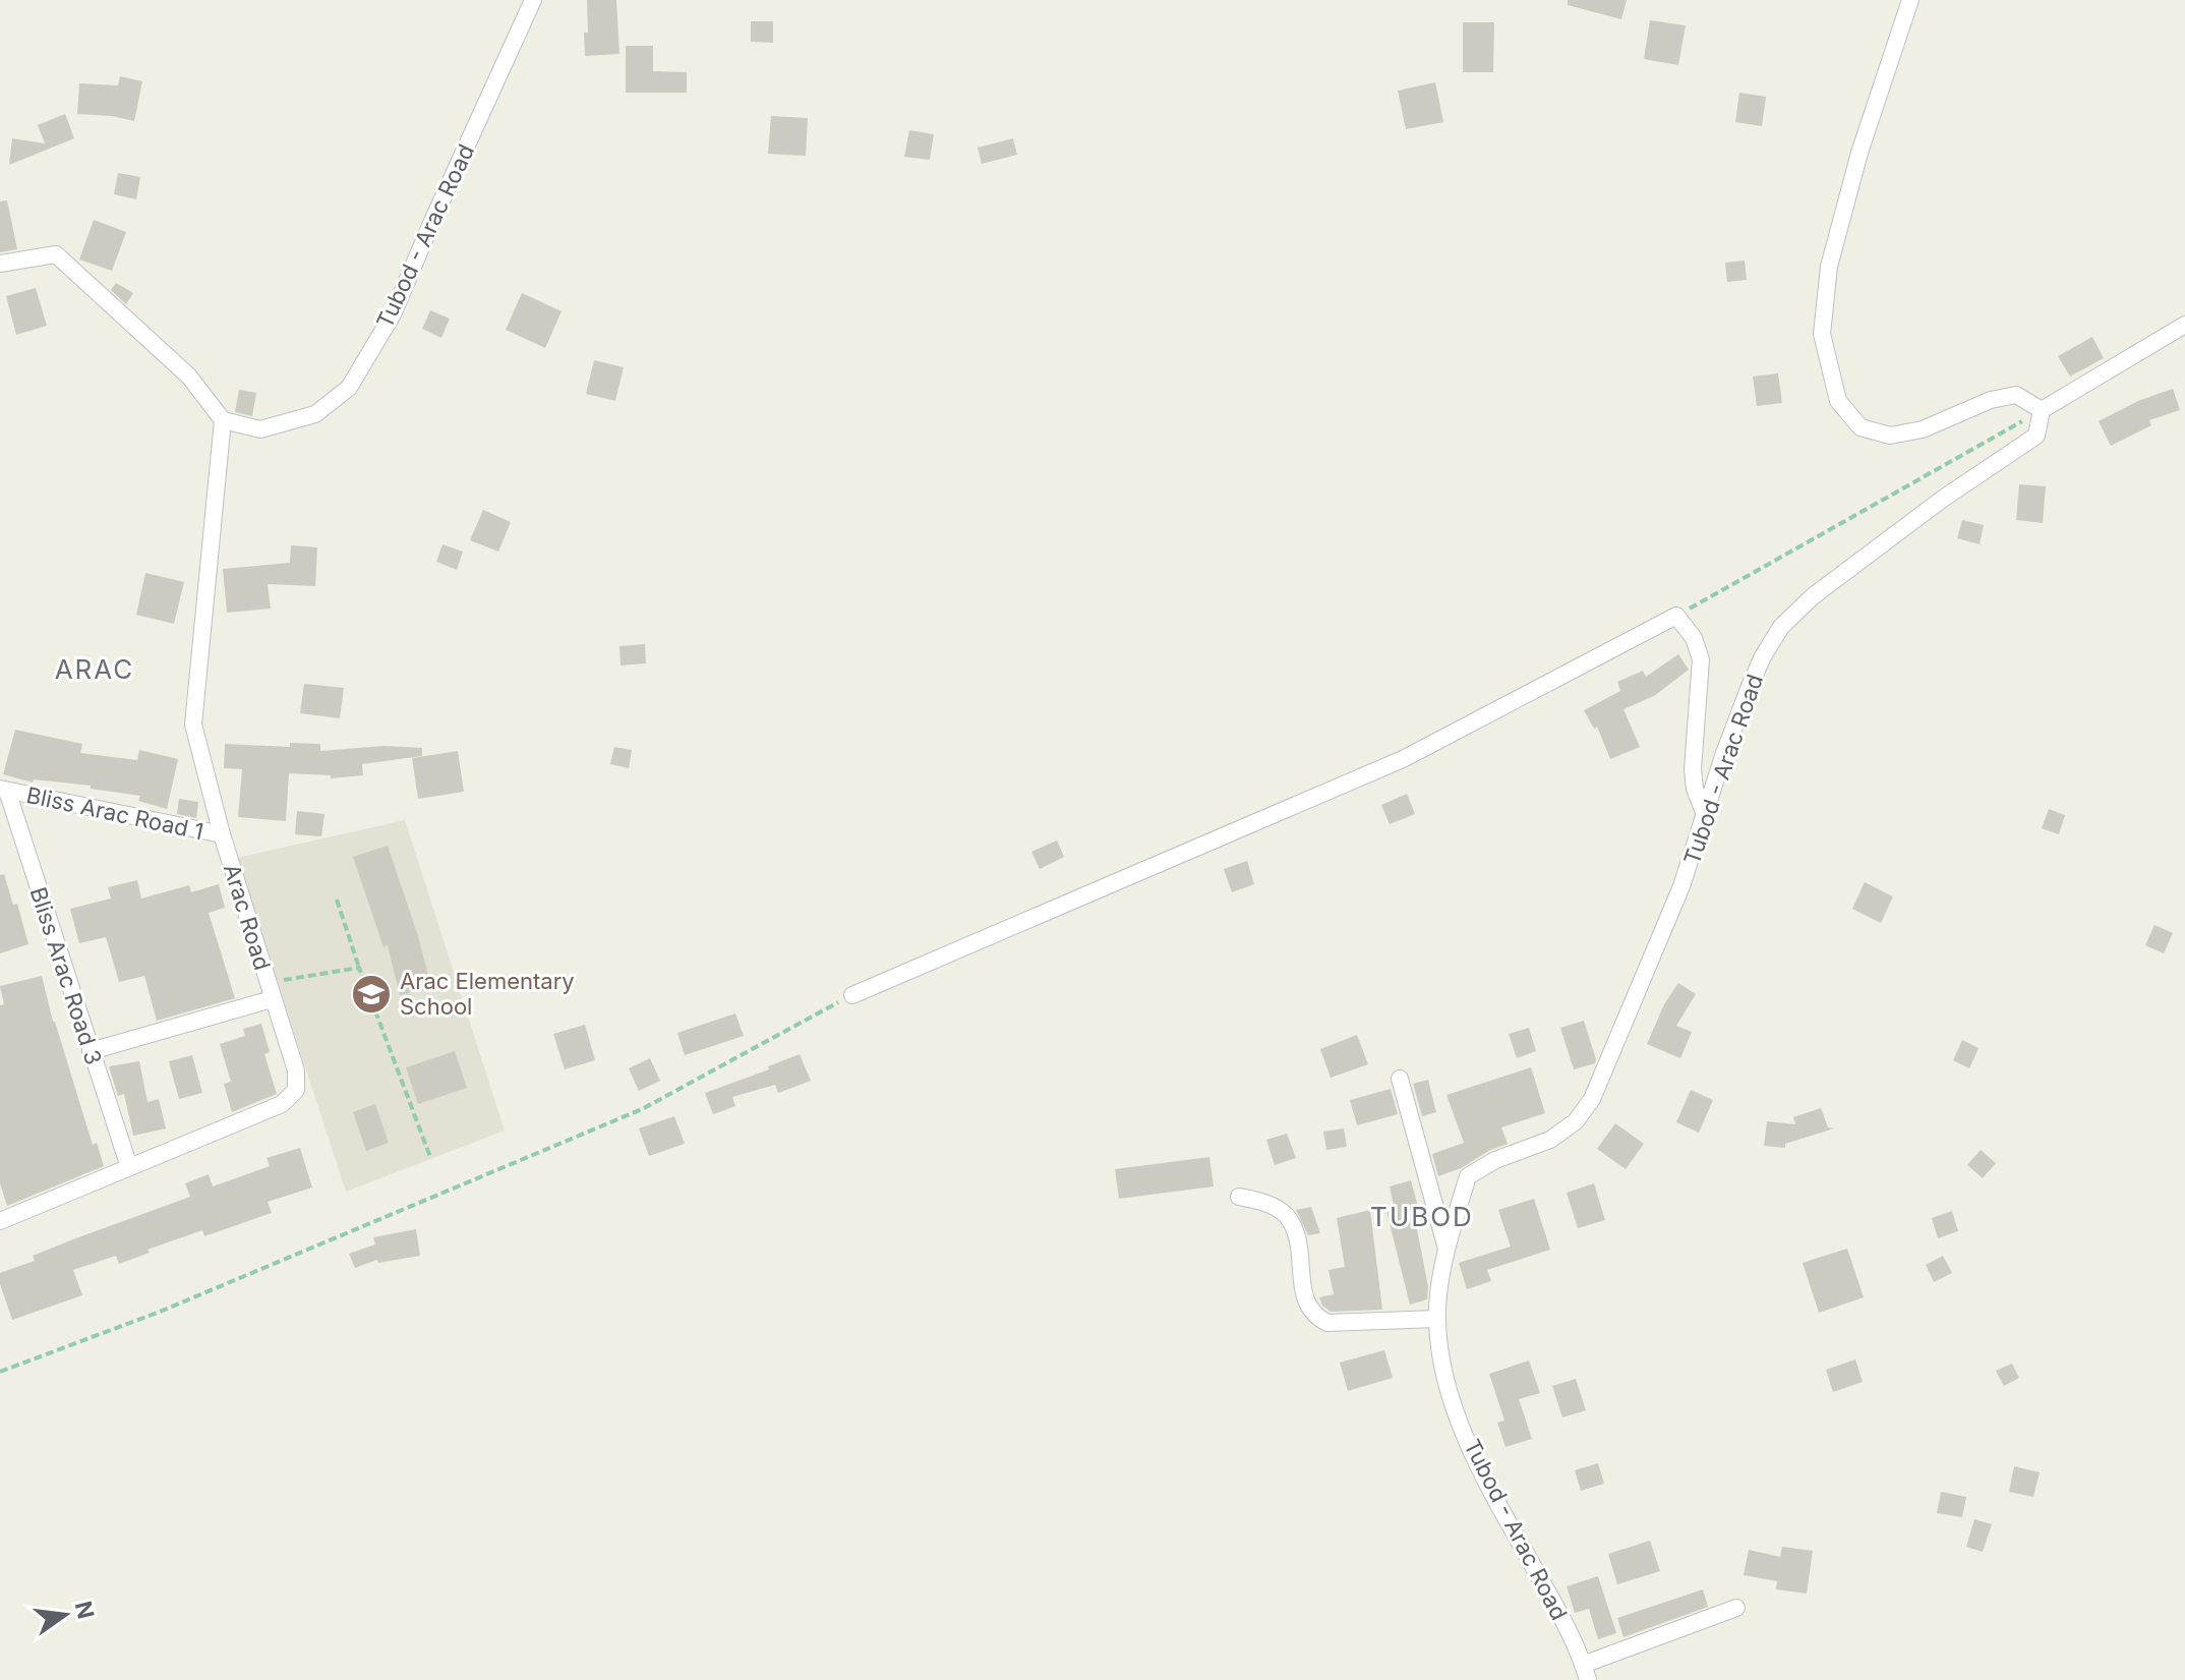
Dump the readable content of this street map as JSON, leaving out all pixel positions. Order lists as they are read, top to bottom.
{
  "streets": {
    "street": [
      "Tubod - Arac Road",
      "Bliss Arac Road 1",
      "Arac Road",
      "Bliss Arac Road 3"
    ]
  },
  "crossings": [
    ["Tubod - Arac Road", "Arac Road"],
    ["Bliss Arac Road 1", "Arac Road"],
    ["Bliss Arac Road 1", "Bliss Arac Road 3"],
    ["Arac Road", "Bliss Arac Road 3"]
  ],
  "districts": ["ARAC", "TUBOD"],
  "places": {
    "school or university": ["Arac Elementary School"]
  },
  "north": "right"
}
